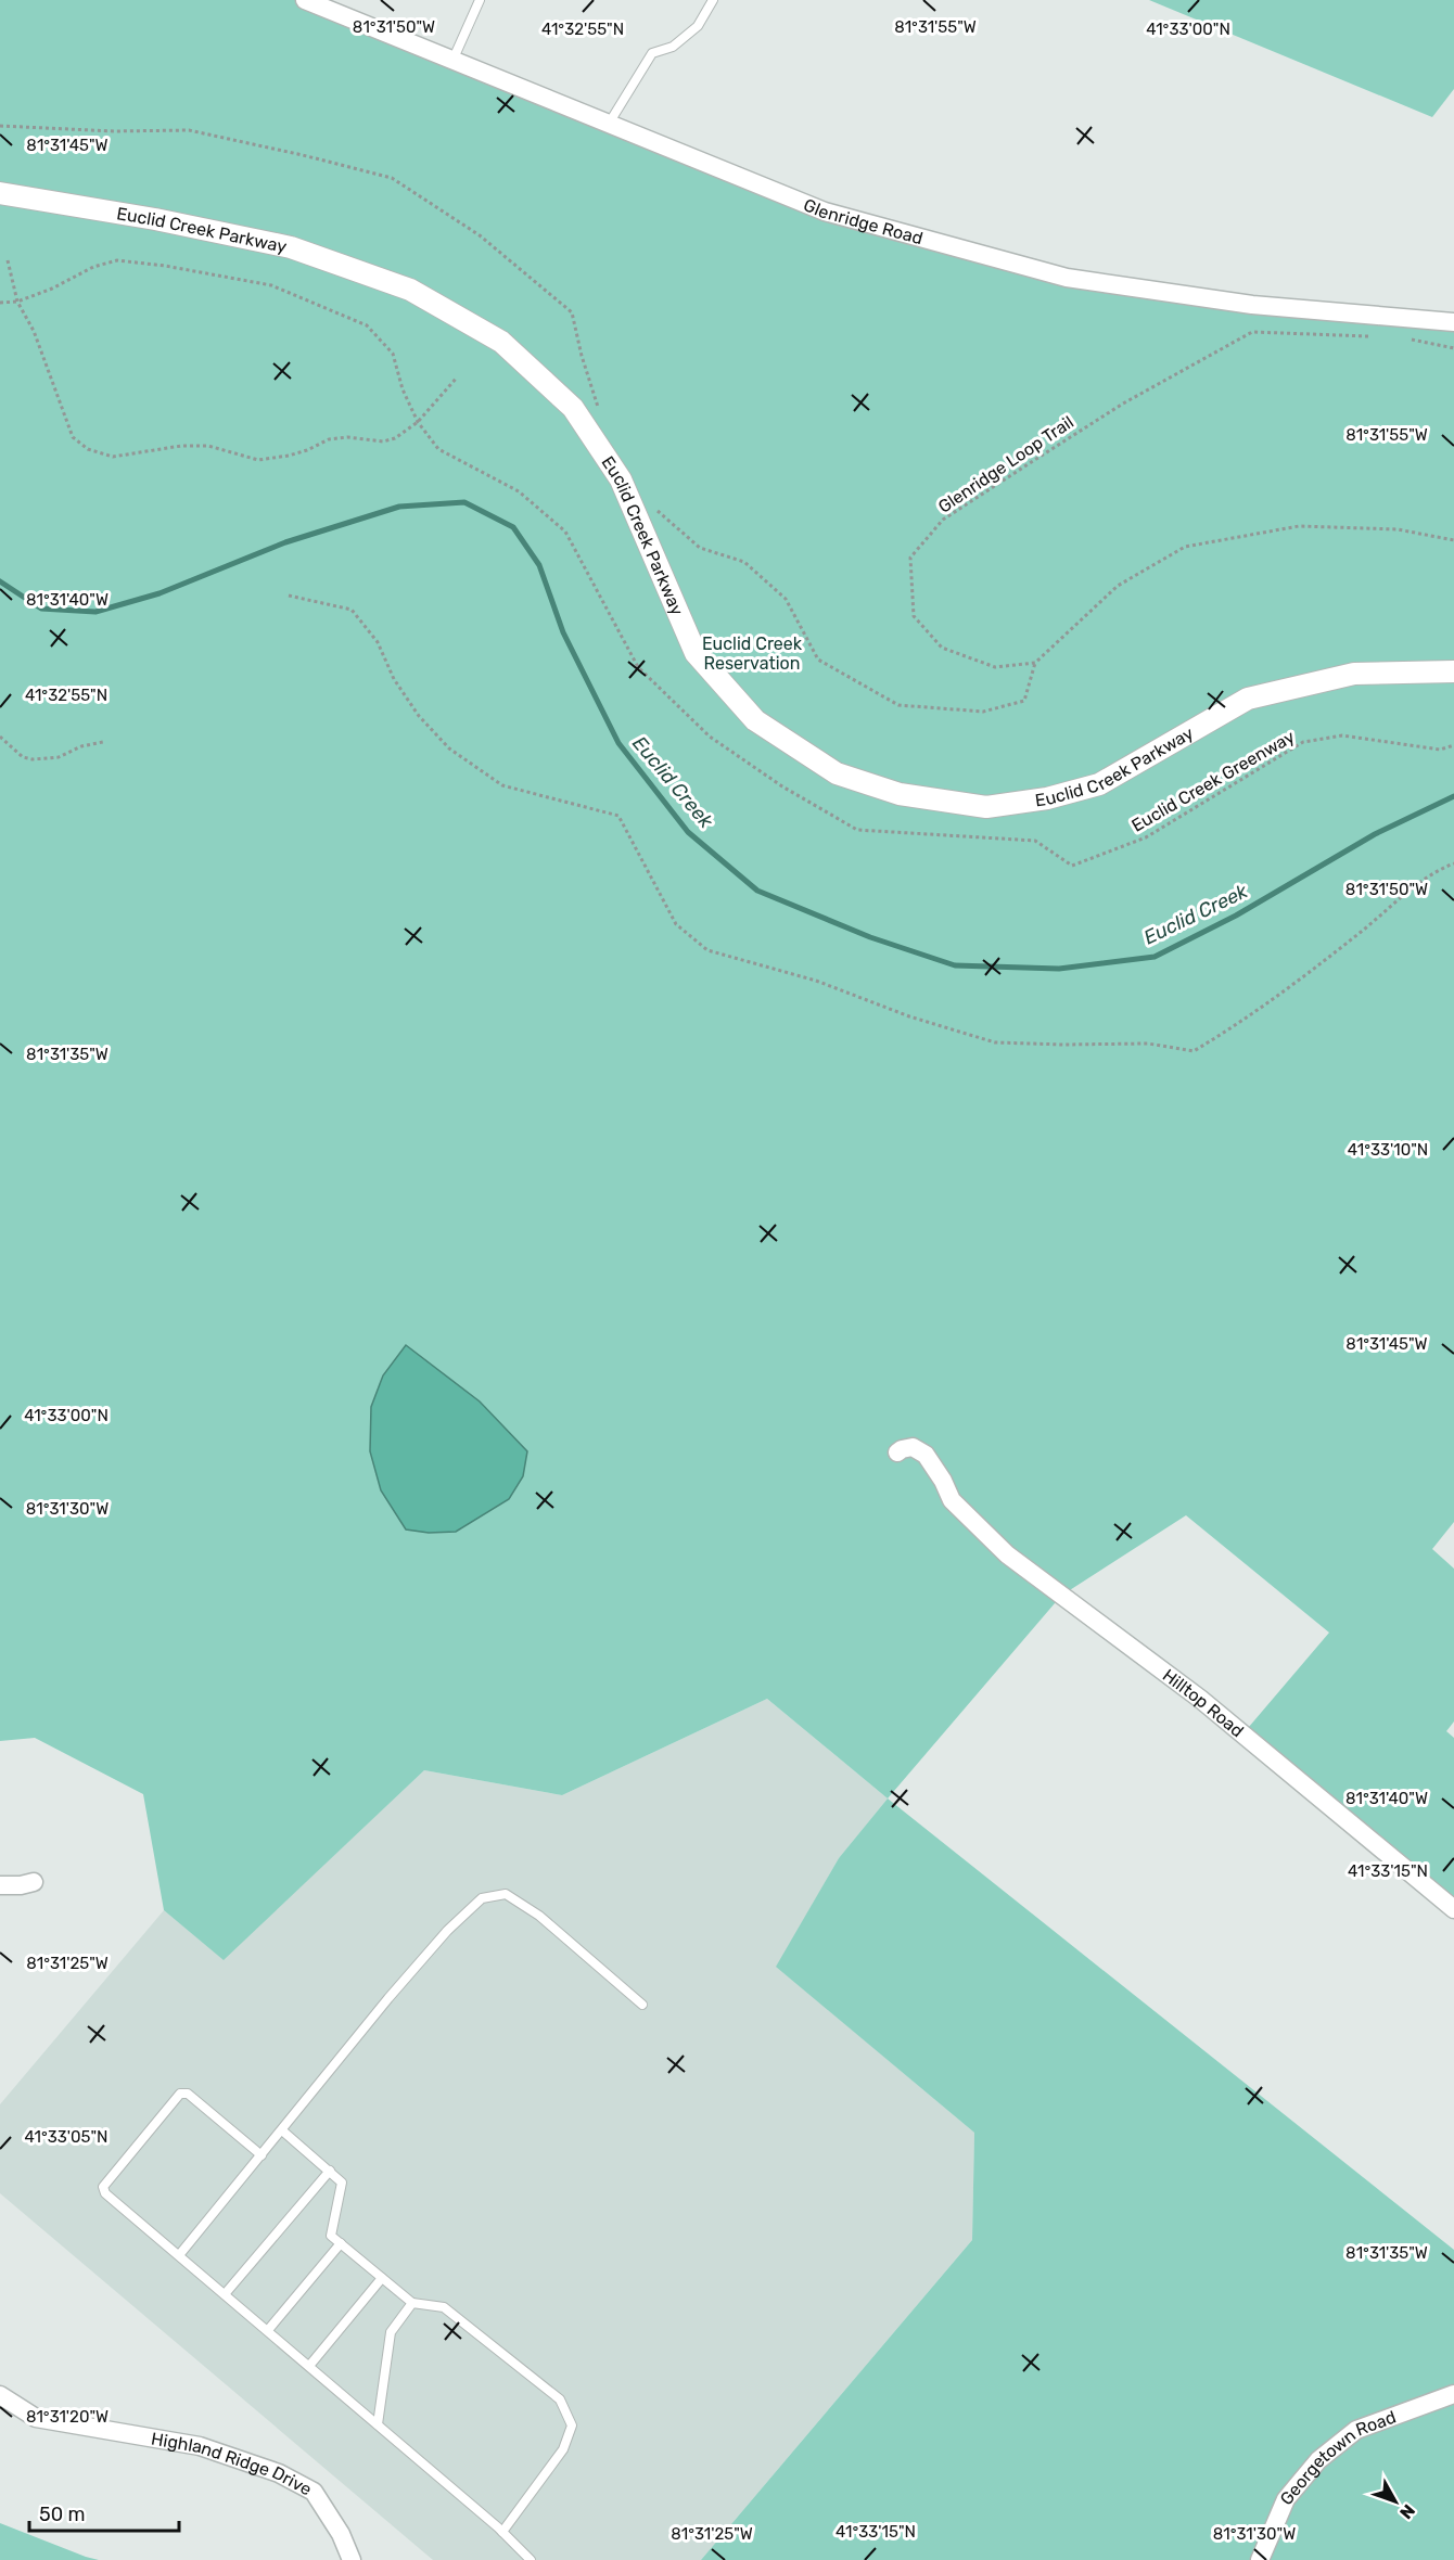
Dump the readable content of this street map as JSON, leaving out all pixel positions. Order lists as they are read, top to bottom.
{
  "streets": {
    "street": [
      "Glenridge Road",
      "Euclid Creek Parkway",
      "Hilltop Road",
      "Georgetown Road",
      "Highland Ridge Drive"
    ],
    "path": ["Glenridge Loop Trail", "Euclid Creek Greenway"]
  },
  "water": ["Euclid Creek"],
  "parks": ["Euclid Creek Reservation"],
  "scale_bar": "50 m",
  "north": "bottom right",
  "coordinates": [
    "81°31'50\"W",
    "81°31'55\"W",
    "41°32'55\"N",
    "41°33'00\"N",
    "81°31'45\"W",
    "81°31'40\"W",
    "81°31'35\"W",
    "41°33'10\"N",
    "81°31'30\"W",
    "41°33'15\"N",
    "81°31'25\"W",
    "41°33'05\"N",
    "81°31'20\"W"
  ]
}
